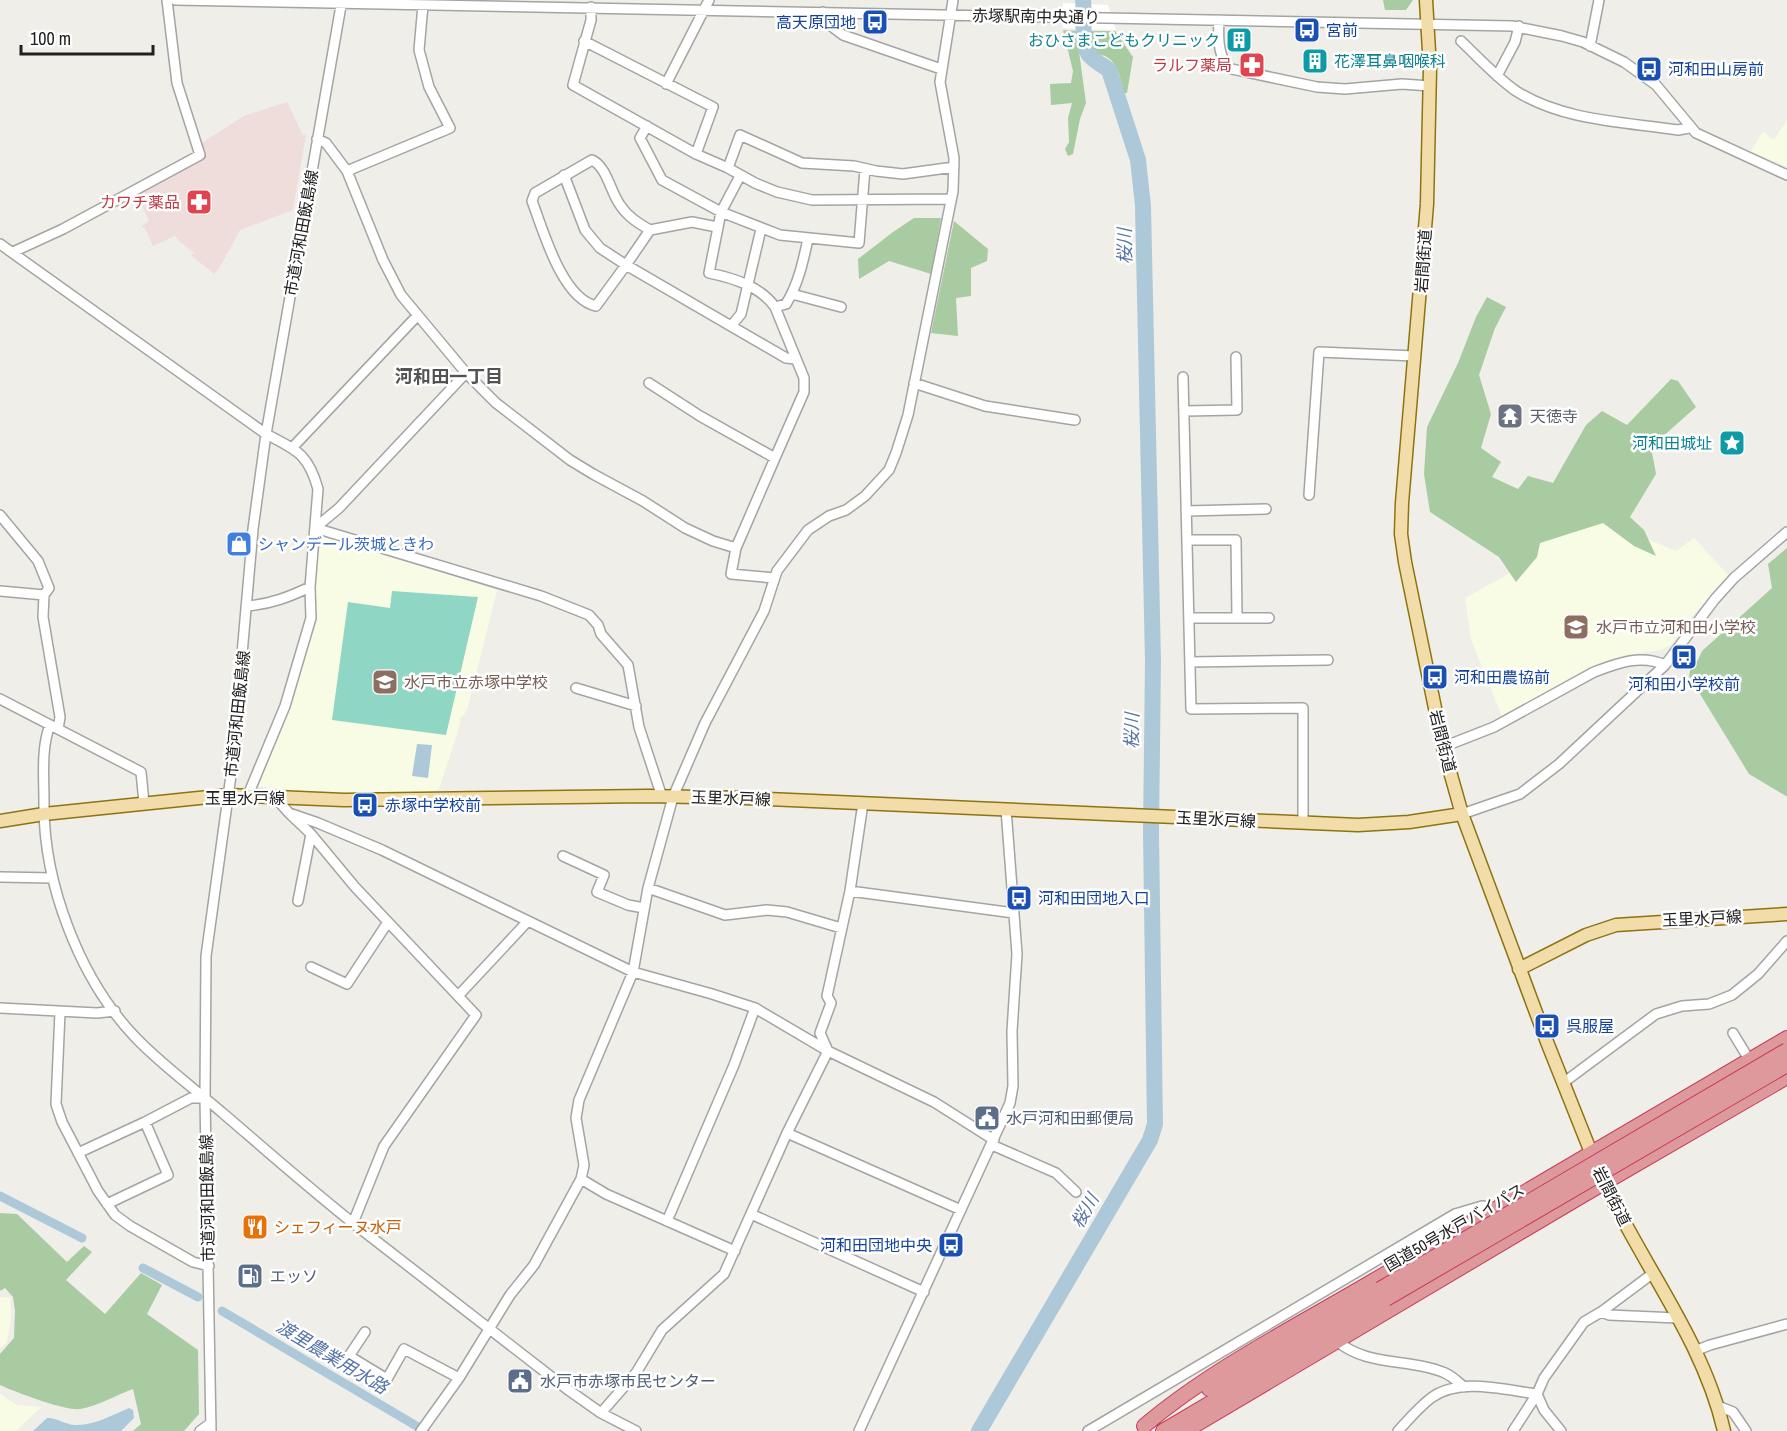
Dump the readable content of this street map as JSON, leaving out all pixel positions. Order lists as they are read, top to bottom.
{
  "streets": {
    "highway": ["国道50号水戸バイパス"],
    "main road": ["岩間街道", "玉里水戸線"],
    "street": ["赤塚駅南中央通り", "市道河和田飯島線"]
  },
  "crossings": [
    ["赤塚駅南中央通り", "市道河和田飯島線"],
    ["赤塚駅南中央通り", "岩間街道"],
    ["市道河和田飯島線", "玉里水戸線"],
    ["岩間街道", "玉里水戸線"]
  ],
  "districts": ["河和田一丁目"],
  "water": ["桜川", "渡里農業用水路"],
  "places": {
    "bus stop": [
      "高天原団地",
      "宮前",
      "河和田山房前",
      "河和田小学校前",
      "河和田農協前",
      "赤塚中学校前",
      "河和田団地入口",
      "呉服屋",
      "河和田団地中央"
    ],
    "building": ["おひさまこどもクリニック", "花澤耳鼻咽喉科"],
    "pharmacy": ["ラルフ薬局", "カワチ薬品"],
    "temple": ["天徳寺"],
    "place": ["河和田城址"],
    "shop": ["シャンデール茨城ときわ"],
    "school or university": ["水戸市立河和田小学校", "水戸市立赤塚中学校"],
    "public building": ["水戸河和田郵便局", "水戸市赤塚市民センター"],
    "restaurant": ["シェフィーヌ水戸"],
    "fuel station": ["エッソ"]
  },
  "scale_bar": "100 m"
}
